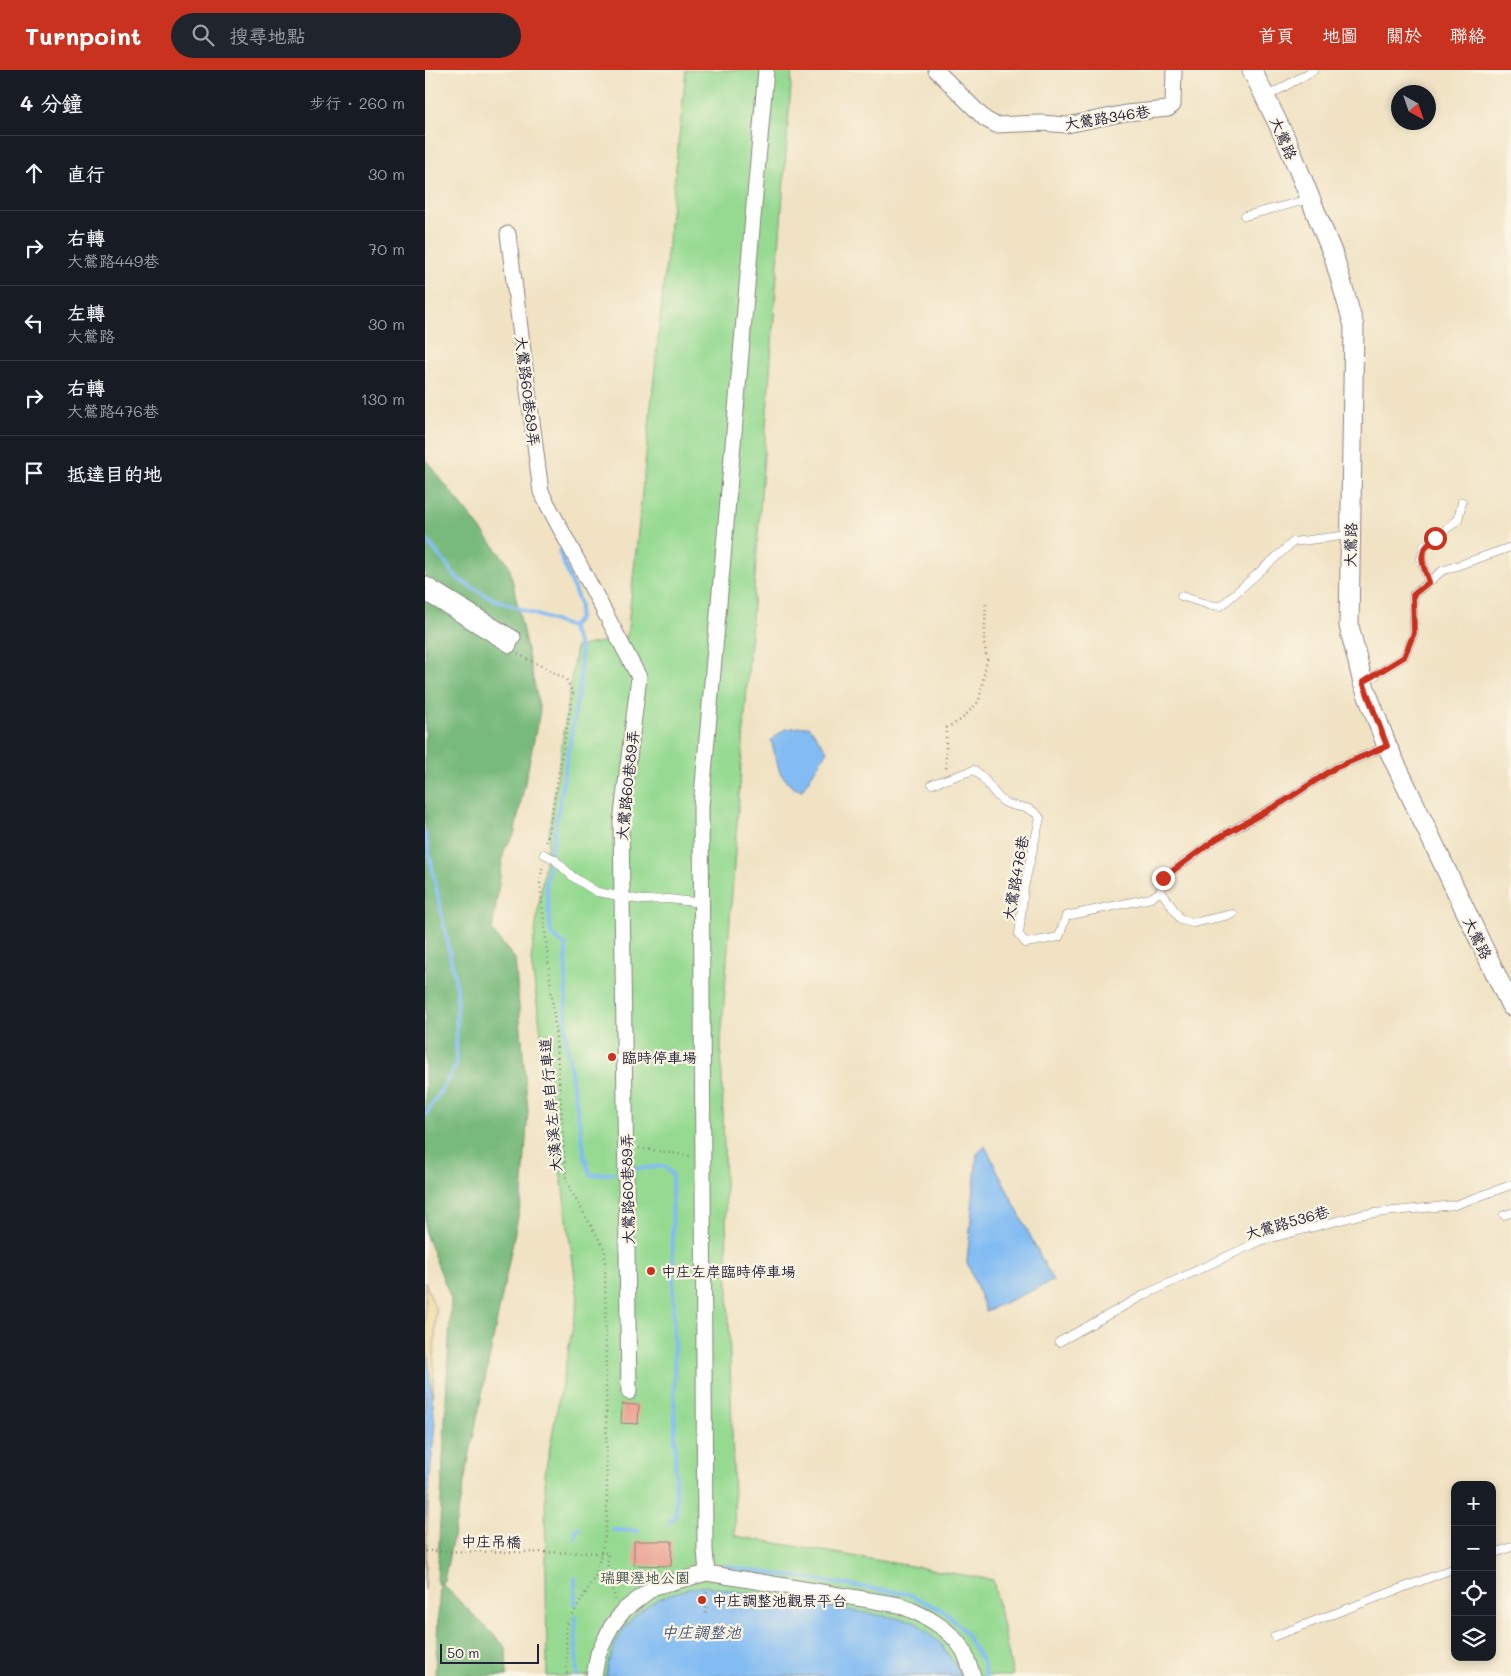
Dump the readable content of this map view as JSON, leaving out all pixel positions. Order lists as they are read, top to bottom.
{
  "streets": {
    "street": ["大鶯路346巷", "大鶯路", "大鶯路60巷89弄"],
    "lane": ["大鶯路476巷", "大鶯路536巷"],
    "path": ["大漢溪左岸自行車道", "中庄吊橋"]
  },
  "crossings": [
    ["大漢溪左岸自行車道", "中庄吊橋"]
  ],
  "water": ["中庄調整池"],
  "parks": ["瑞興溼地公園"],
  "places": ["臨時停車場", "中庄左岸臨時停車場", "中庄調整池觀景平台"],
  "scale_bar": "50 m",
  "north": "bottom right",
  "page": {
    "header": "Turnpoint",
    "search": "搜尋地點",
    "nav": [
      "首頁",
      "地圖",
      "關於",
      "聯絡"
    ],
    "heading": ["4 分鐘", "步行 · 260 m"],
    "list": [
      ["直行", "30 m"],
      ["右轉", "大鶯路449巷", "70 m"],
      ["左轉", "大鶯路", "30 m"],
      ["右轉", "大鶯路476巷", "130 m"],
      "抵達目的地"
    ],
    "map_buttons": ["+", "−"],
    "scale": "50 m"
  }
}
